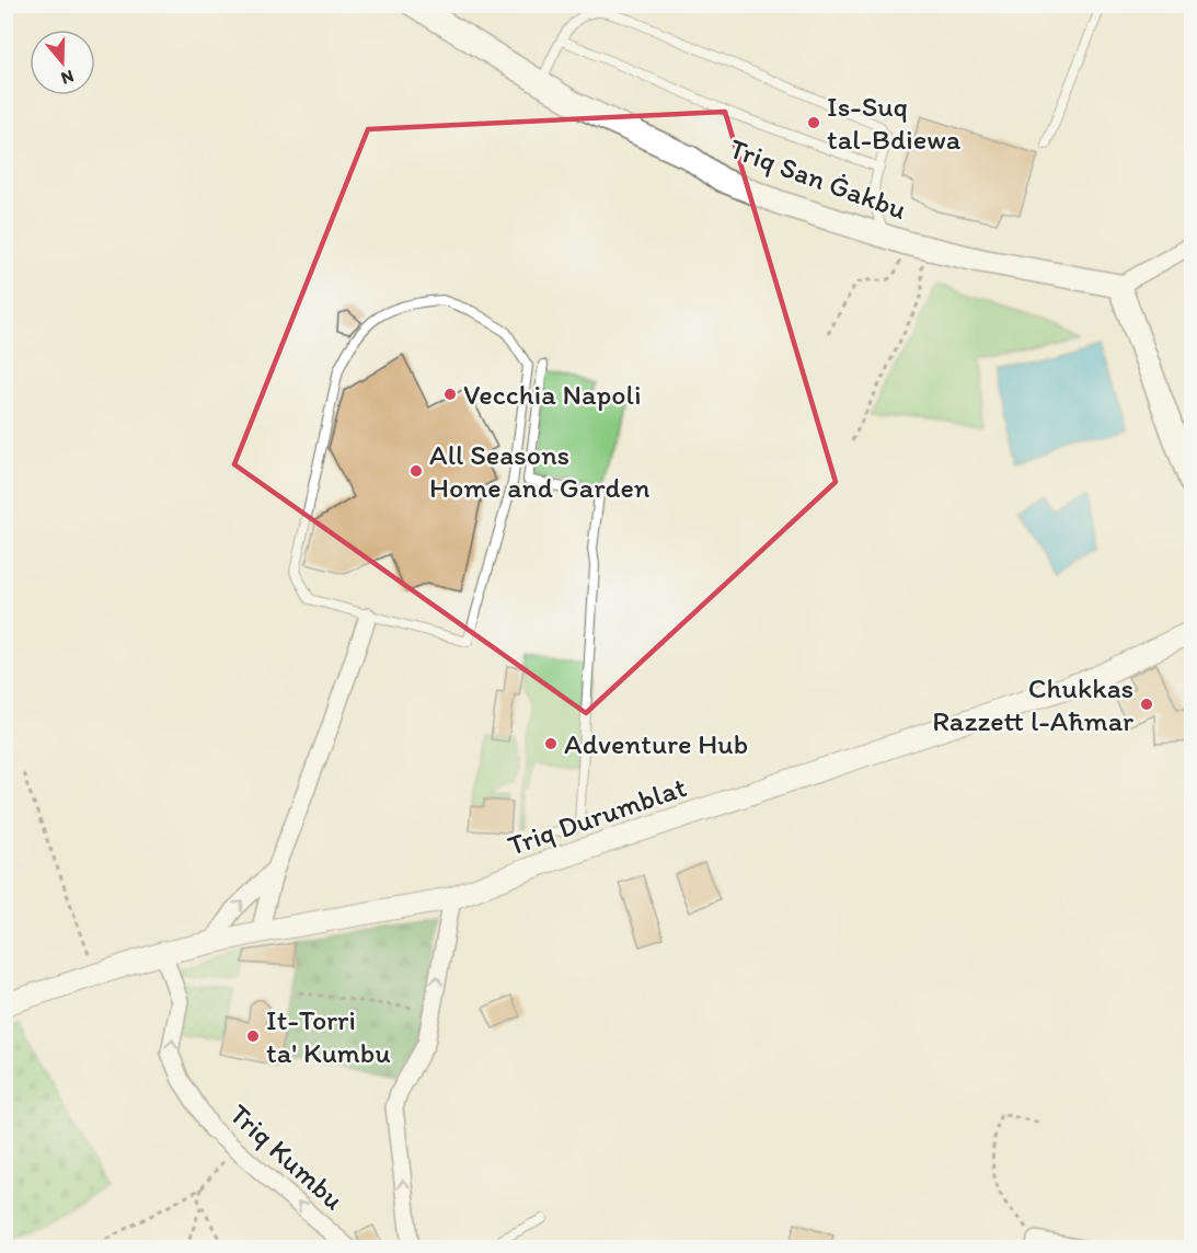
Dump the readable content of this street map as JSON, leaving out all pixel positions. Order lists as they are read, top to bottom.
{
  "streets": {
    "main road": ["Triq San Ġakbu"],
    "street": ["Triq Durumblat", "Triq Kumbu"]
  },
  "crossings": [
    ["Triq Durumblat", "Triq Kumbu"]
  ],
  "one_way": ["Triq Kumbu"],
  "places": [
    "Is-Suq tal-Bdiewa",
    "Vecchia Napoli",
    "All Seasons Home and Garden",
    "Chukkas Razzett l-Aħmar",
    "Adventure Hub",
    "It-Torri ta' Kumbu"
  ],
  "north": "bottom"
}
